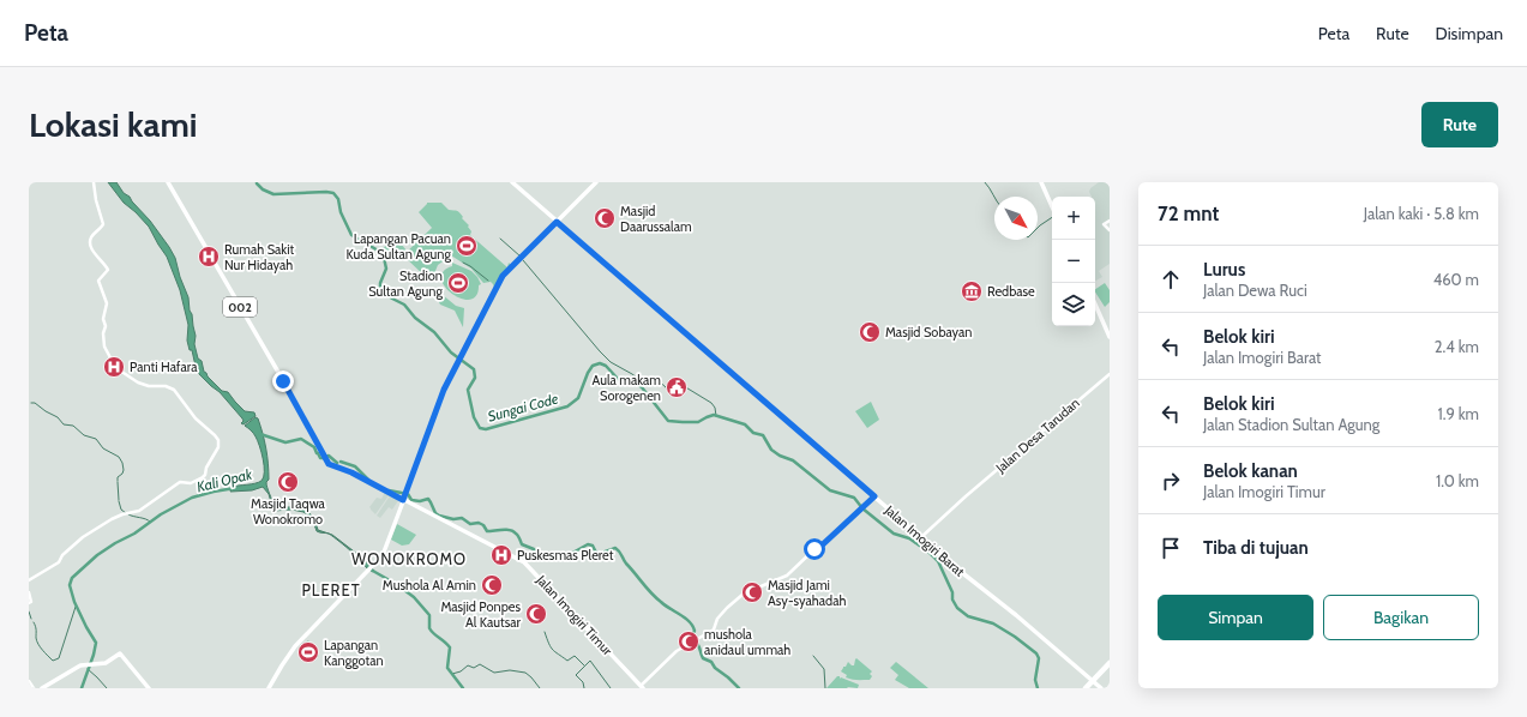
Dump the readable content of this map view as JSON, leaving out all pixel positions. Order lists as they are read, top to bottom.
{
  "streets": {
    "main road": ["002", "Jalan Imogiri Barat", "Jalan Imogiri Timur"],
    "street": ["Jalan Desa Tarudan"]
  },
  "crossings": [
    ["Jalan Desa Tarudan", "Jalan Imogiri Barat"]
  ],
  "districts": ["WONOKROMO", "PLERET"],
  "water": ["Sungai Code", "Kali Opak"],
  "places": {
    "mosque": [
      "Masjid Daarussalam",
      "Masjid Sobayan",
      "Masjid Taqwa Wonokromo",
      "Mushola Al Amin",
      "Masjid Jami Asy-syahadah",
      "Masjid Ponpes Al Kautsar",
      "mushola anidaul ummah"
    ],
    "sports": ["Lapangan Pacuan Kuda Sultan Agung", "Stadion Sultan Agung", "Lapangan Kanggotan"],
    "hospital": ["Rumah Sakit Nur Hidayah", "Panti Hafara", "Puskesmas Pleret"],
    "museum": ["Redbase"],
    "public building": ["Aula makam Sorogenen"]
  },
  "north": "bottom right",
  "page": {
    "header": "Peta",
    "nav": ["Peta", "Rute", "Disimpan"],
    "buttons": [
      "Rute",
      ["Simpan", "Bagikan"]
    ],
    "title": "Lokasi kami",
    "heading": ["72 mnt", "Jalan kaki · 5.8 km"],
    "map_buttons": ["+", "−"],
    "list": [
      ["Lurus", "Jalan Dewa Ruci", "460 m"],
      ["Belok kiri", "Jalan Imogiri Barat", "2.4 km"],
      ["Belok kiri", "Jalan Stadion Sultan Agung", "1.9 km"],
      ["Belok kanan", "Jalan Imogiri Timur", "1.0 km"],
      "Tiba di tujuan"
    ]
  }
}
